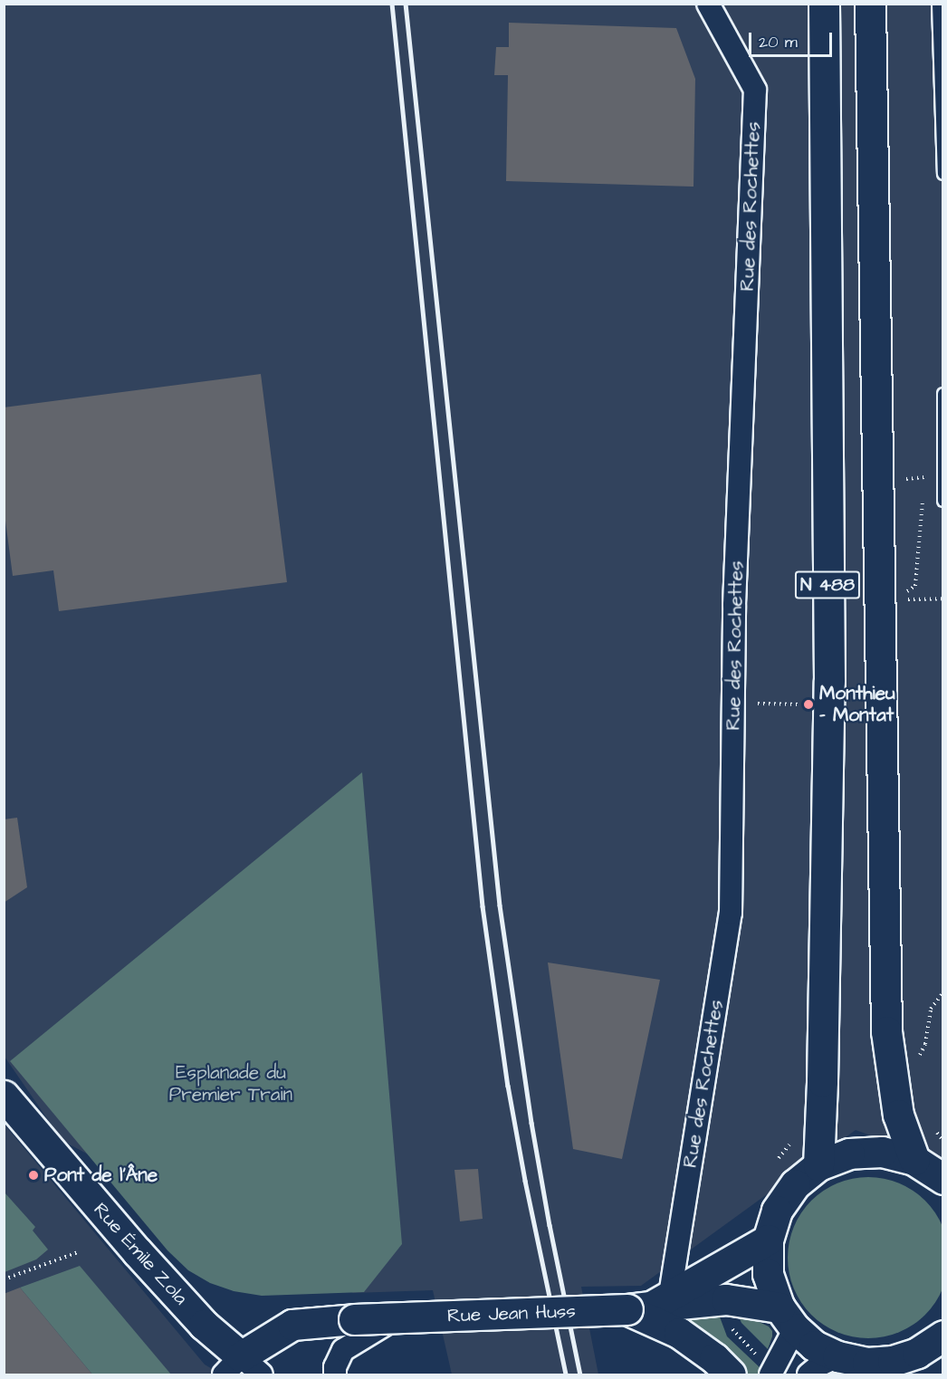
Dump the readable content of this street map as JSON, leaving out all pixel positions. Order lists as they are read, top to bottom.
{
  "streets": {
    "main road": ["N 488", "Rue Émile Zola", "Rue Jean Huss"],
    "street": ["Rue des Rochettes"]
  },
  "crossings": [
    ["Rue Émile Zola", "Rue Jean Huss"]
  ],
  "parks": ["Esplanade du Premier Train"],
  "places": ["Monthieu - Montat", "Pont de l'Âne"],
  "scale_bar": "20 m"
}
